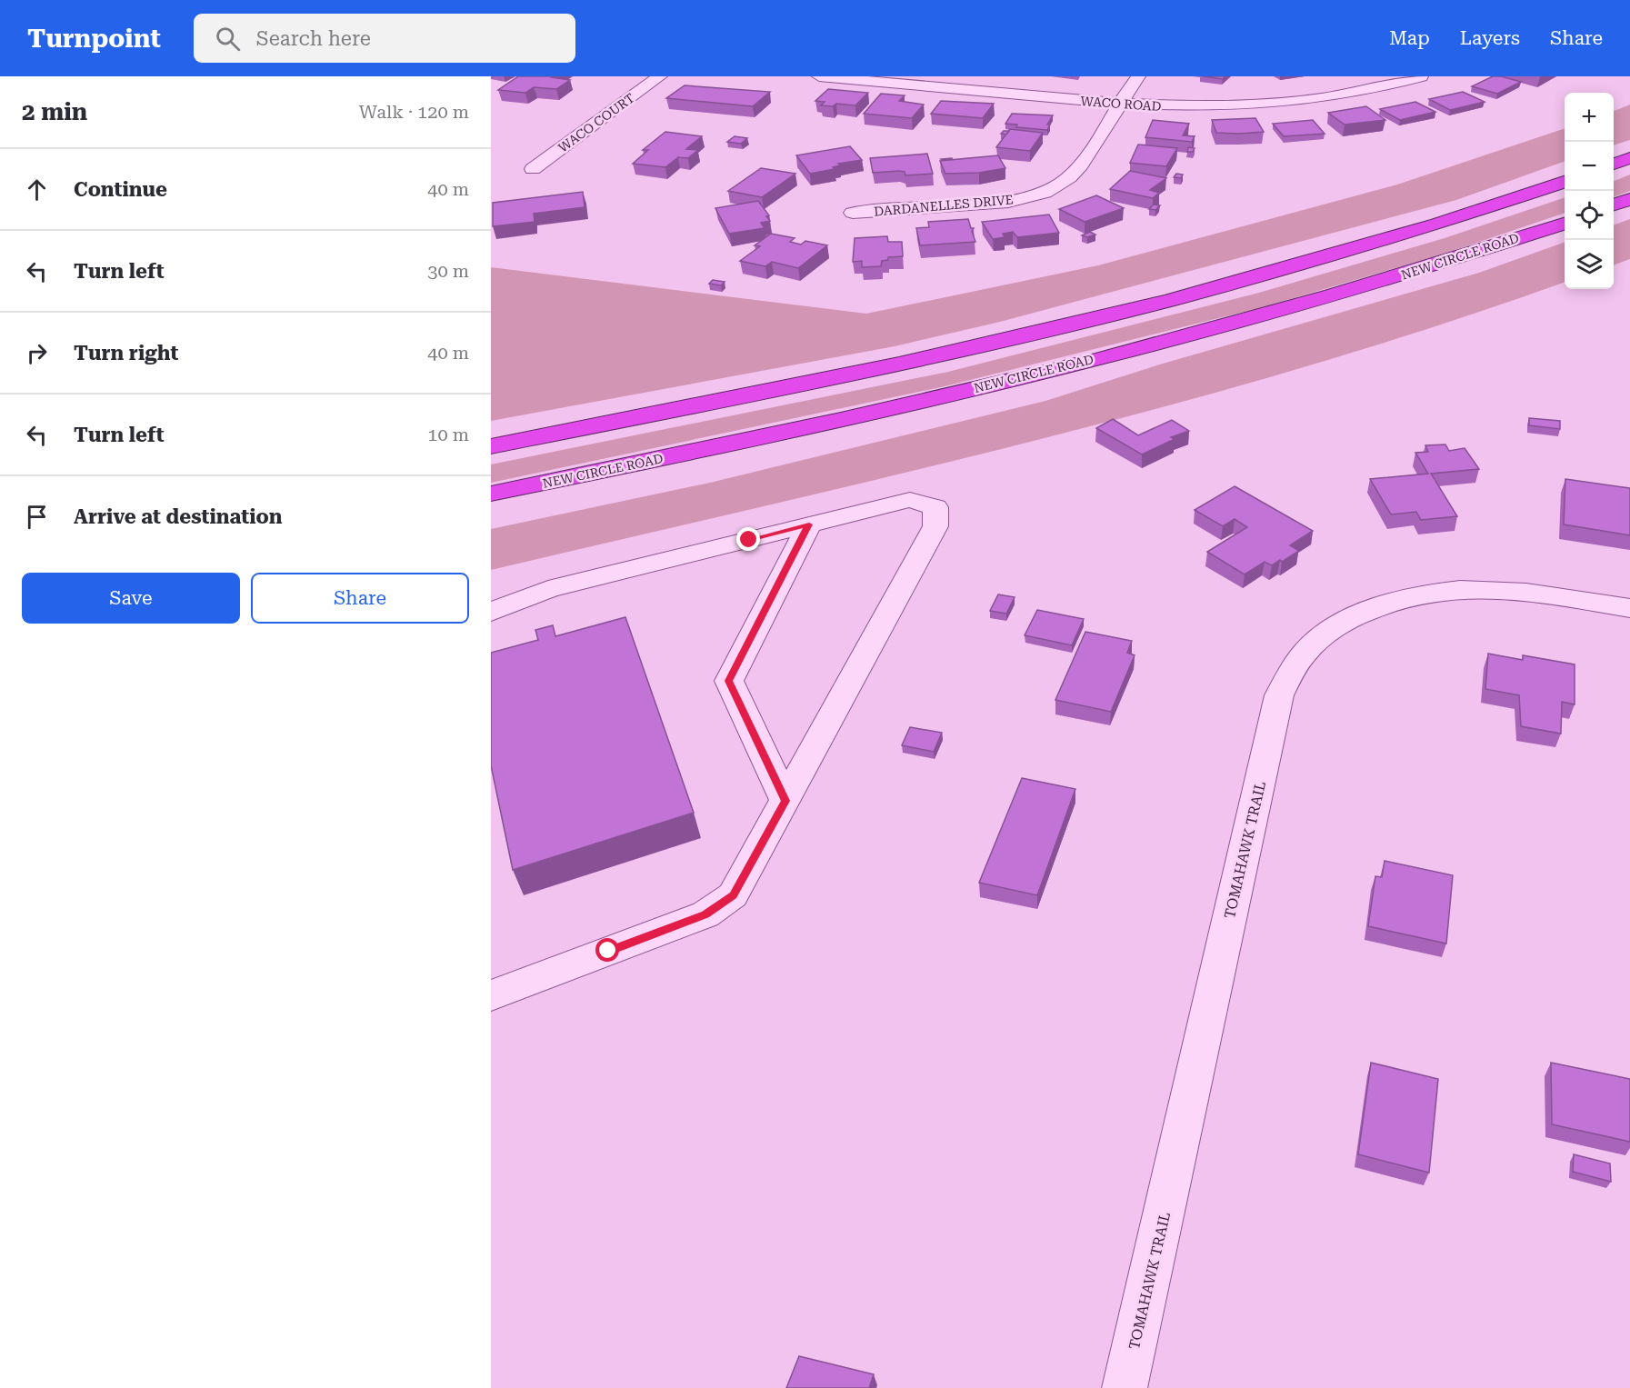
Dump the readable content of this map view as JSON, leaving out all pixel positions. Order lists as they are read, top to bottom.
{
  "streets": {
    "highway": ["NEW CIRCLE ROAD"],
    "street": [
      "WACO ROAD",
      "WACO COURT",
      "DARDANELLES DRIVE",
      "TOMAHAWK TRAIL"
    ]
  },
  "crossings": [
    ["WACO ROAD", "DARDANELLES DRIVE"]
  ],
  "page": {
    "header": "Turnpoint",
    "search": "Search here",
    "nav": ["Map", "Layers", "Share"],
    "heading": ["2 min", "Walk · 120 m"],
    "map_buttons": ["+", "−"],
    "list": [
      ["Continue", "40 m"],
      ["Turn left", "30 m"],
      ["Turn right", "40 m"],
      ["Turn left", "10 m"],
      "Arrive at destination"
    ],
    "buttons": ["Save", "Share"]
  }
}
